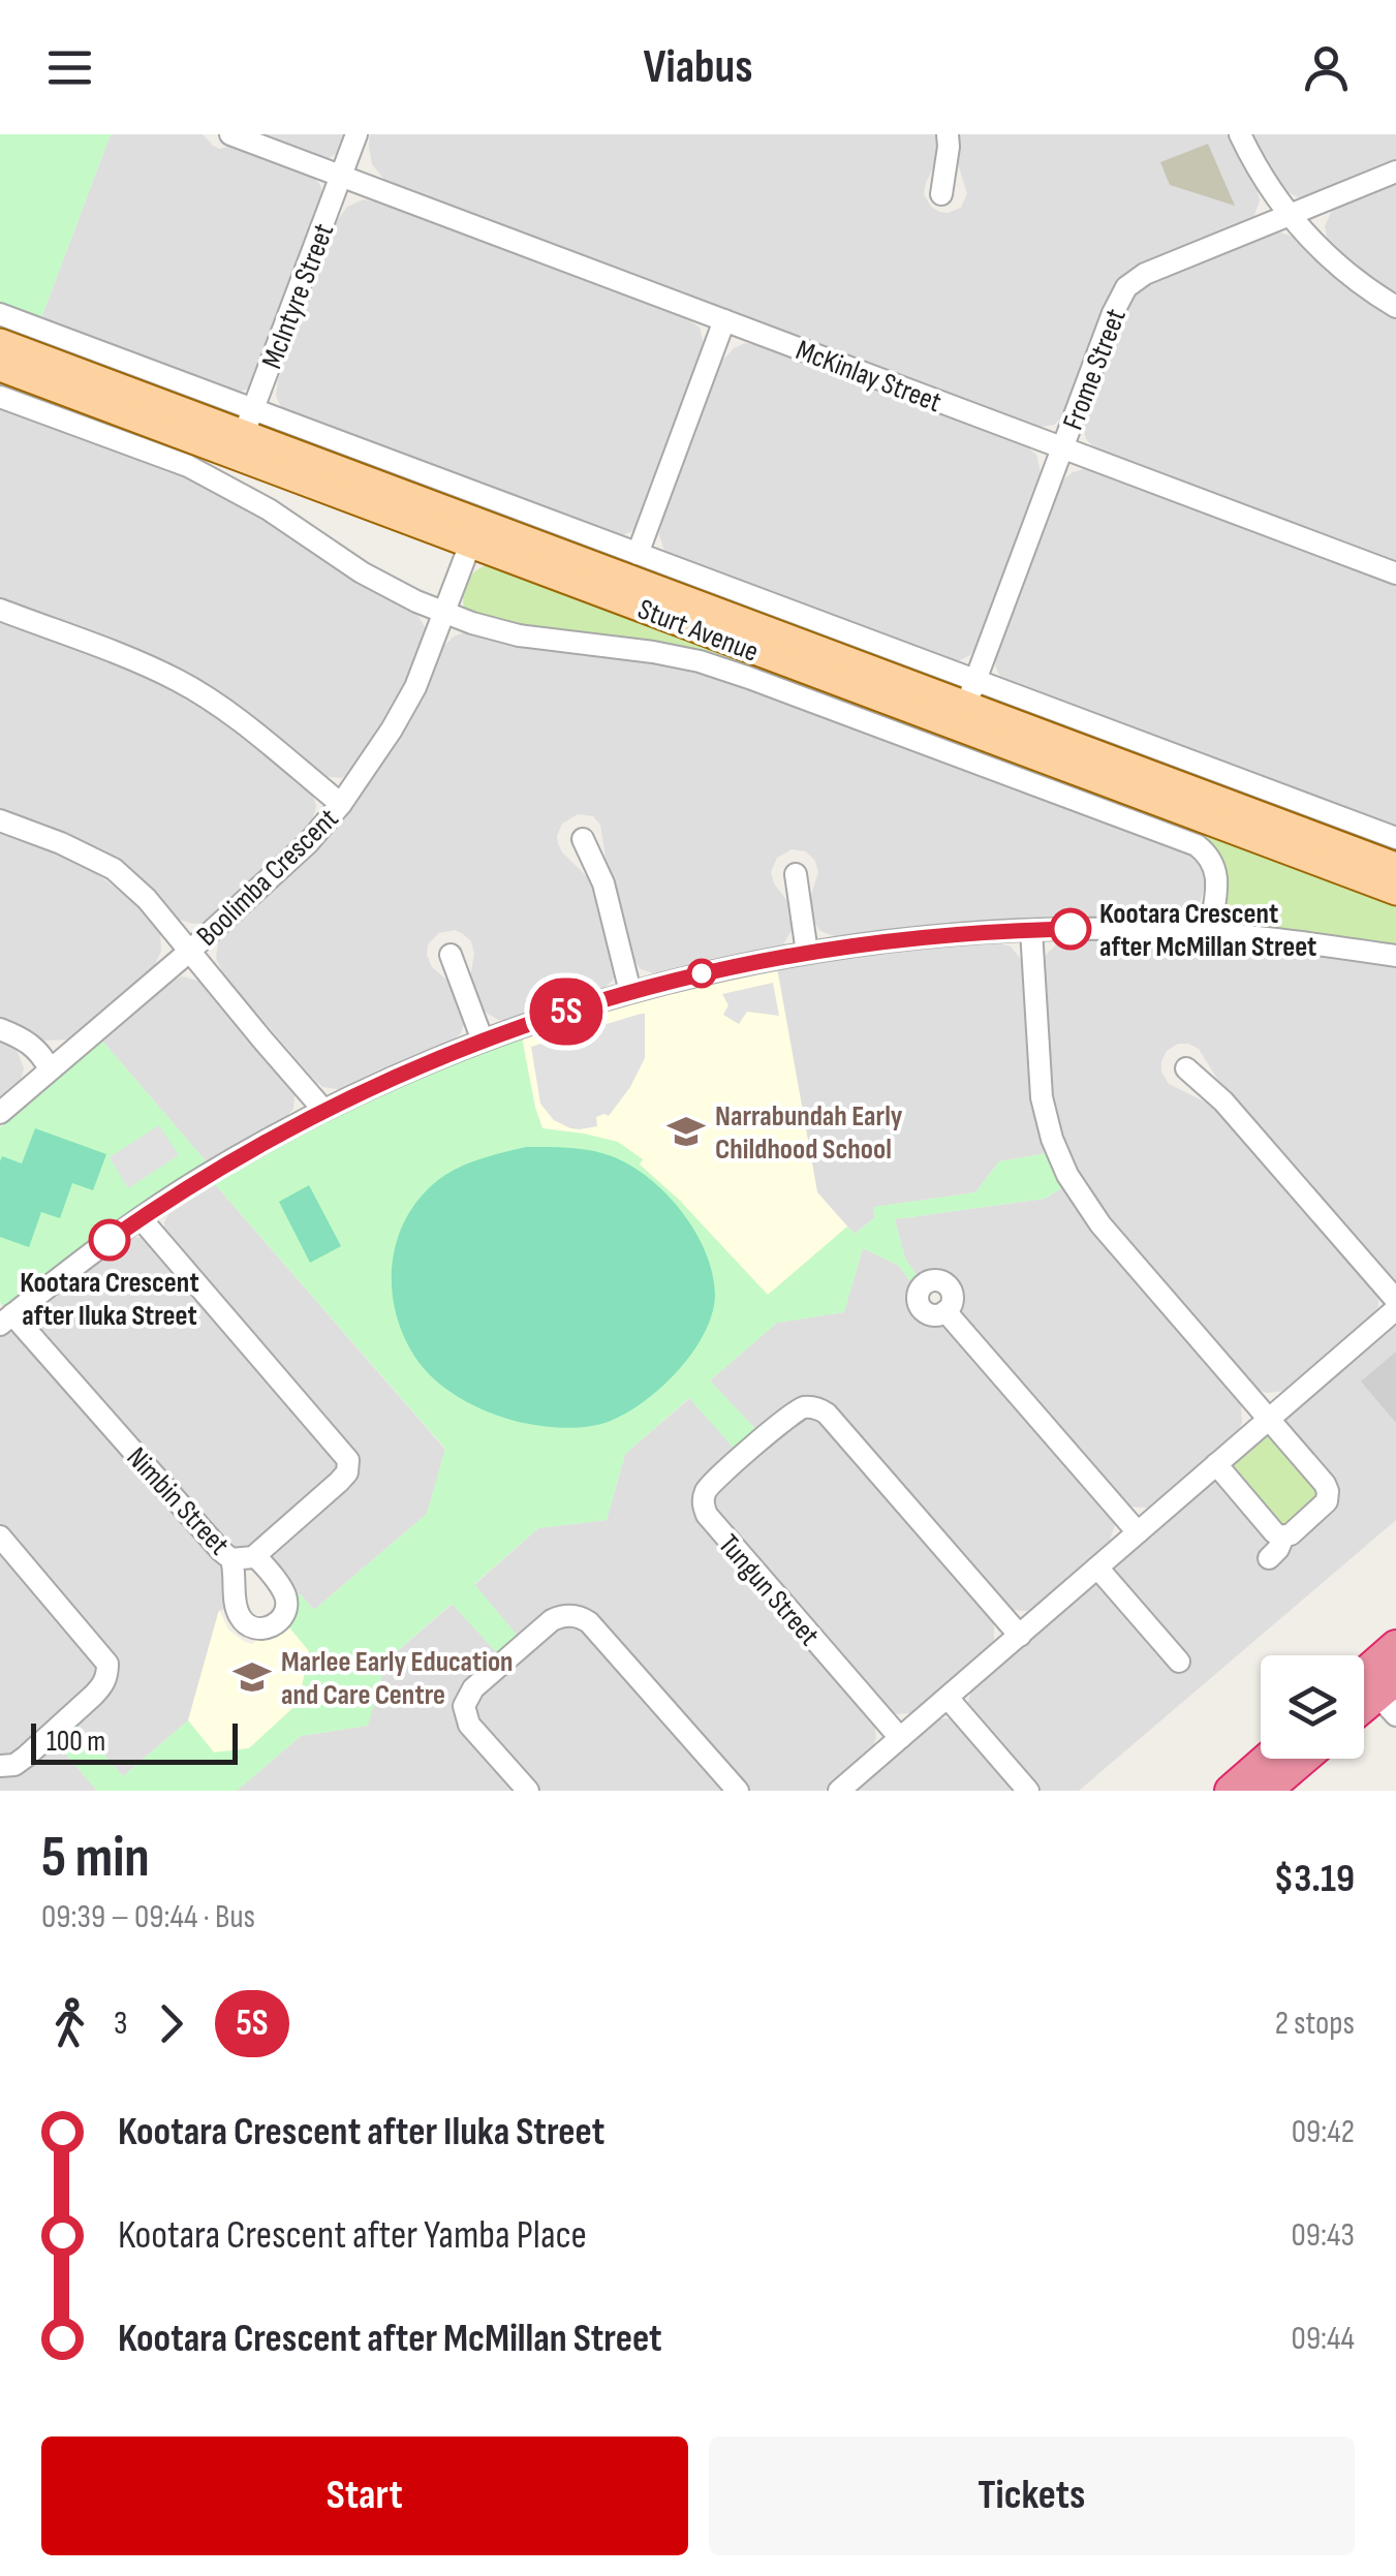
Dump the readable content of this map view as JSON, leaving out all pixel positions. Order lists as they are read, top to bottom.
{
  "streets": {
    "main road": ["Sturt Avenue"],
    "street": [
      "McIntyre Street",
      "Frome Street",
      "McKinlay Street",
      "Boolimba Crescent",
      "Nimbin Street",
      "Tungun Street"
    ]
  },
  "crossings": [
    ["McIntyre Street", "McKinlay Street"],
    ["McIntyre Street", "Sturt Avenue"],
    ["Frome Street", "McKinlay Street"],
    ["Frome Street", "Sturt Avenue"],
    ["Sturt Avenue", "Boolimba Crescent"]
  ],
  "places": {
    "other": ["Kootara Crescent after McMillan Street", "Kootara Crescent after Iluka Street"],
    "school or university": ["Narrabundah Early Childhood School", "Marlee Early Education and Care Centre"]
  },
  "lines": ["bus line 5S"],
  "scale_bar": "100 m",
  "page": {
    "header": "Viabus",
    "on_map": "5S",
    "scale": "100 m",
    "heading": ["5 min", "09:39 – 09:44 · Bus", "$3.19"],
    "legs": ["3", "5S", "2 stops"],
    "list": [
      {
        "name": "Kootara Crescent after Iluka Street",
        "value": "09:42"
      },
      {
        "name": "Kootara Crescent after Yamba Place",
        "value": "09:43"
      },
      {
        "name": "Kootara Crescent after McMillan Street",
        "value": "09:44"
      }
    ],
    "buttons": ["Start", "Tickets"]
  }
}
